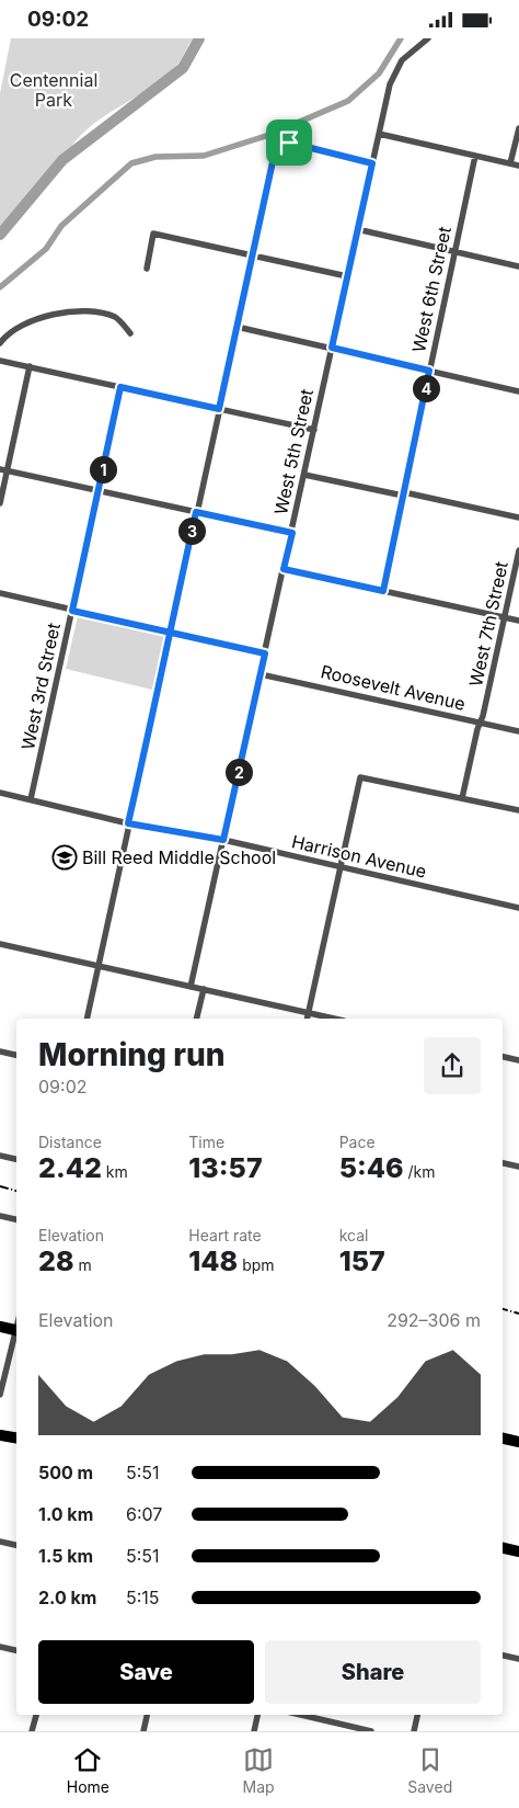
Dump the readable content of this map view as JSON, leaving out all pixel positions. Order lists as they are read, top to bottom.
{
  "streets": {
    "street": [
      "West 6th Street",
      "West 5th Street",
      "West 7th Street",
      "West 3rd Street",
      "Roosevelt Avenue",
      "Harrison Avenue"
    ]
  },
  "crossings": [
    ["West 5th Street", "Roosevelt Avenue"],
    ["West 5th Street", "Harrison Avenue"],
    ["West 7th Street", "Roosevelt Avenue"],
    ["West 3rd Street", "Harrison Avenue"]
  ],
  "parks": ["Centennial Park"],
  "places": {
    "school or university": ["Bill Reed Middle School"]
  },
  "page": {
    "status": "09:02",
    "pins": [
      "4",
      "1",
      "3",
      "2"
    ],
    "heading": ["Morning run", "09:02"],
    "stats": [
      ["Distance", "2.42 km"],
      ["Time", "13:57"],
      ["Pace", "5:46 /km"],
      ["Elevation", "28 m"],
      ["Heart rate", "148 bpm"],
      ["kcal", "157"]
    ],
    "chart": ["Elevation", "292–306 m"],
    "list": [
      {
        "name": "500 m",
        "note": "5:51"
      },
      {
        "name": "1.0 km",
        "note": "6:07"
      },
      {
        "name": "1.5 km",
        "note": "5:51"
      },
      {
        "name": "2.0 km",
        "note": "5:15"
      }
    ],
    "buttons": ["Save", "Share"],
    "tabs": ["Home", "Map", "Saved"]
  }
}
